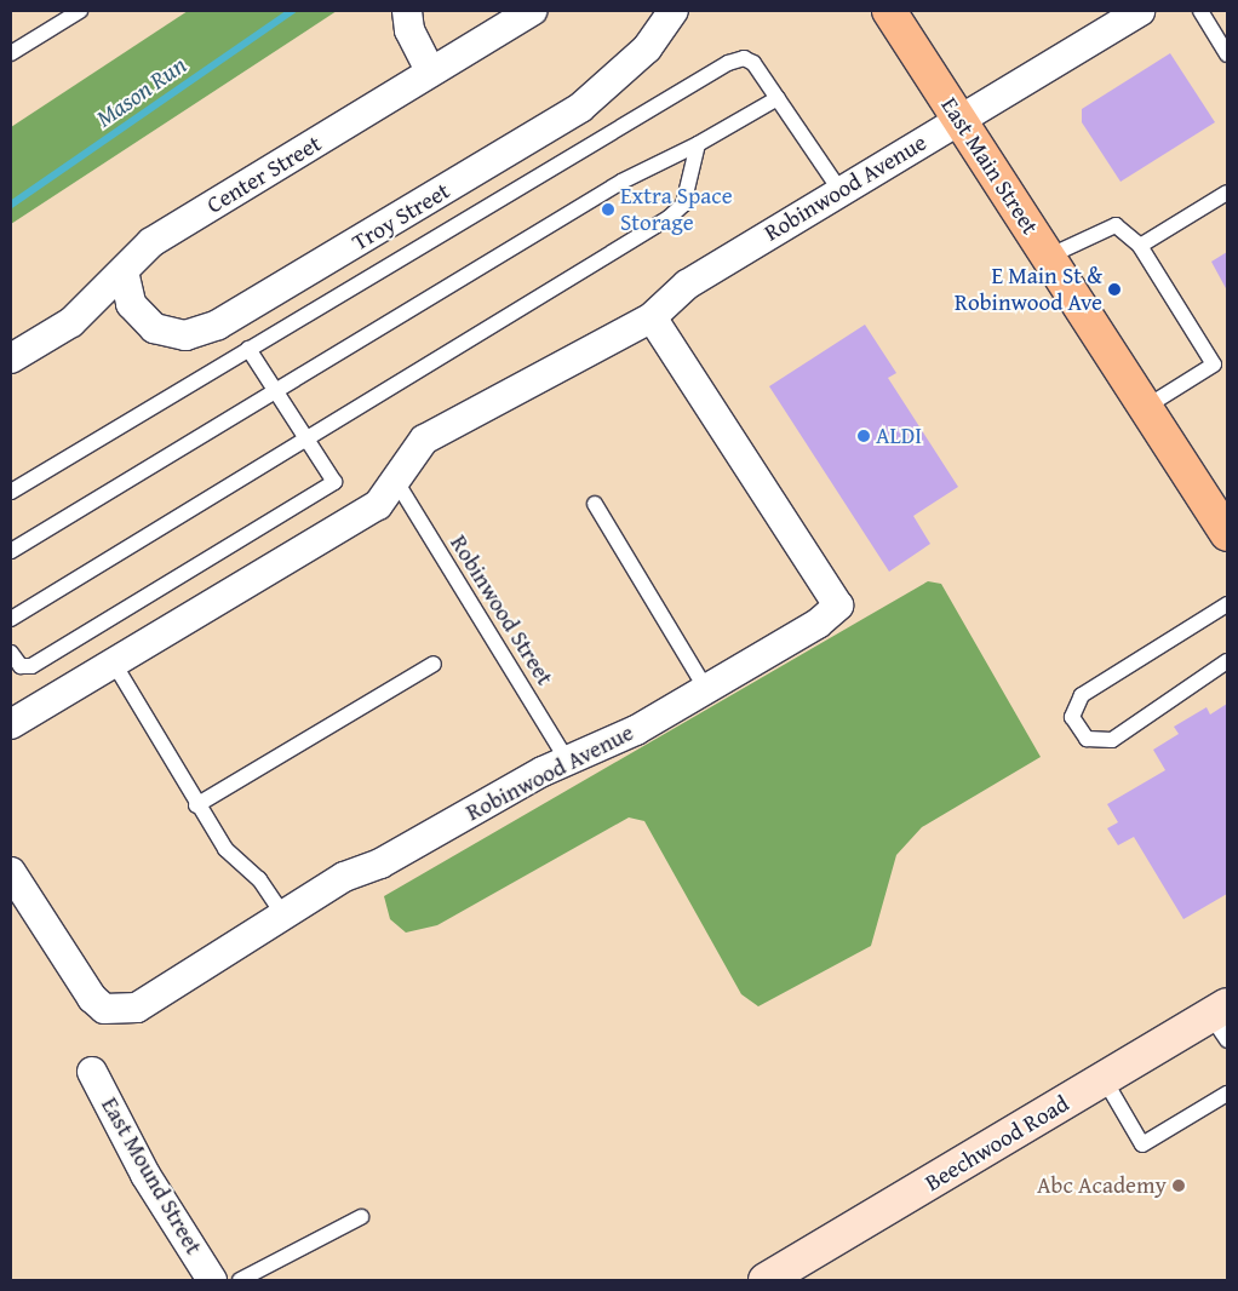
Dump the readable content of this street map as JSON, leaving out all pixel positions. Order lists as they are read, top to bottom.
{
  "streets": {
    "main road": ["East Main Street"],
    "street": [
      "Center Street",
      "Robinwood Avenue",
      "Troy Street",
      "Beechwood Road",
      "East Mound Street"
    ],
    "lane": ["Robinwood Street"]
  },
  "crossings": [
    ["East Main Street", "Robinwood Avenue"],
    ["Center Street", "Troy Street"],
    ["Robinwood Avenue", "Robinwood Street"]
  ],
  "water": ["Mason Run"],
  "places": [
    "Extra Space Storage",
    "E Main St & Robinwood Ave",
    "ALDI",
    "Abc Academy"
  ]
}
